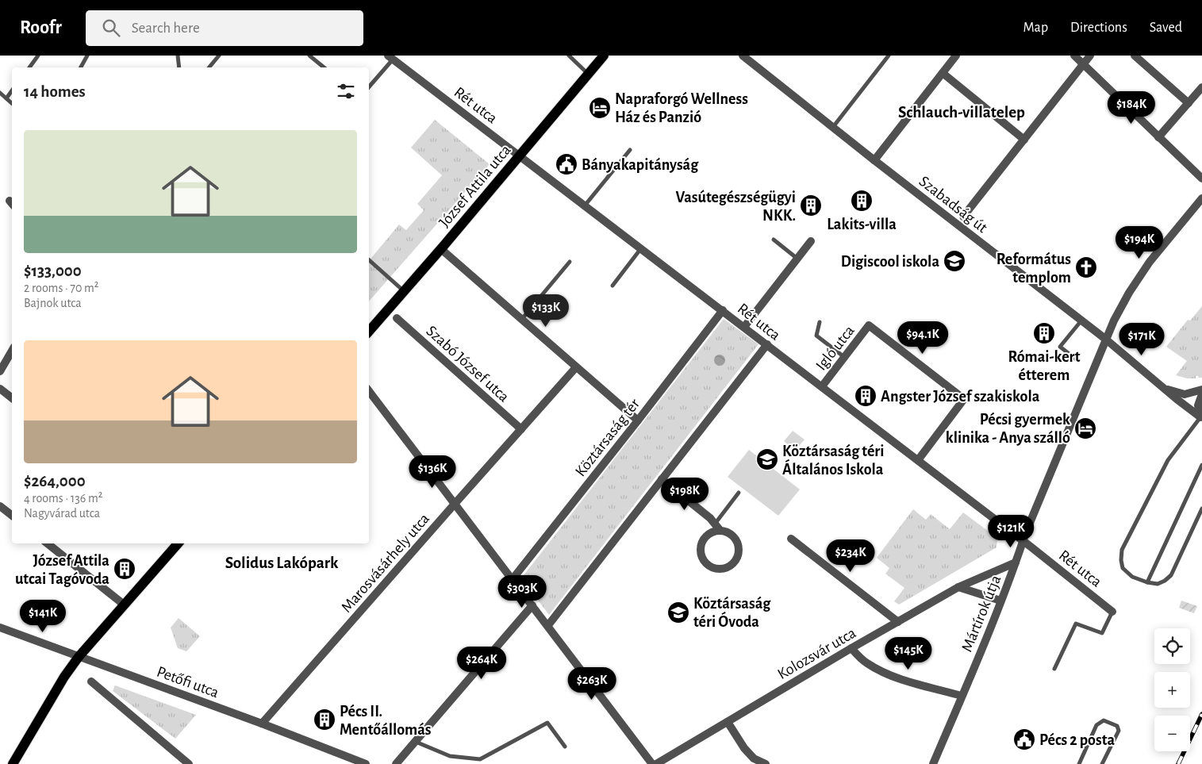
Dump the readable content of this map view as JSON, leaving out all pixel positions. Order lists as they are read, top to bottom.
{
  "streets": {
    "main road": ["József Attila utca"],
    "street": [
      "Rét utca",
      "Szabadság út",
      "Igló utca",
      "Szabó József utca",
      "Köztársaság tér",
      "Marosvásárhely utca",
      "Mártírok útja",
      "Kolozsvár utca",
      "Petőfi utca"
    ]
  },
  "crossings": [
    ["Rét utca", "József Attila utca"],
    ["Rét utca", "Igló utca"],
    ["Rét utca", "Köztársaság tér"],
    ["Rét utca", "Mártírok útja"],
    ["Szabadság út", "Mártírok útja"],
    ["Szabó József utca", "Marosvásárhely utca"],
    ["Marosvásárhely utca", "Petőfi utca"],
    ["Mártírok útja", "Kolozsvár utca"]
  ],
  "districts": ["Schlauch-villatelep", "Solidus Lakópark"],
  "places": {
    "hotel": ["Napraforgó Wellness Ház és Panzió", "Pécsi gyermek klinika - Anya szálló"],
    "public building": ["Bányakapitányság", "Pécs 2 posta"],
    "building": [
      "Lakits-villa",
      "Vasútegészségügyi NKK.",
      "Római-kert étterem",
      "Angster József szakiskola",
      "József Attila utcai Tagóvoda",
      "Pécs II. Mentőállomás"
    ],
    "school or university": ["Digiscool iskola", "Köztársaság téri Általános Iskola", "Köztársaság téri Óvoda"],
    "church": ["Református templom"]
  },
  "page": {
    "header": "Roofr",
    "search": "Search here",
    "nav": ["Map", "Directions", "Saved"],
    "heading": "14 homes",
    "price": [
      "$184K",
      "$194K",
      "$133K",
      "$94.1K",
      "$171K",
      "$136K",
      "$198K",
      "$121K",
      "$234K",
      "$303K",
      "$141K",
      "$145K",
      "$264K",
      "$263K"
    ],
    "list": [
      {
        "name": "$133,000",
        "note": "2 rooms · 70 m² · Bajnok utca"
      },
      {
        "name": "$264,000",
        "note": "4 rooms · 136 m² · Nagyvárad utca"
      }
    ],
    "map_buttons": ["+", "−"]
  }
}
